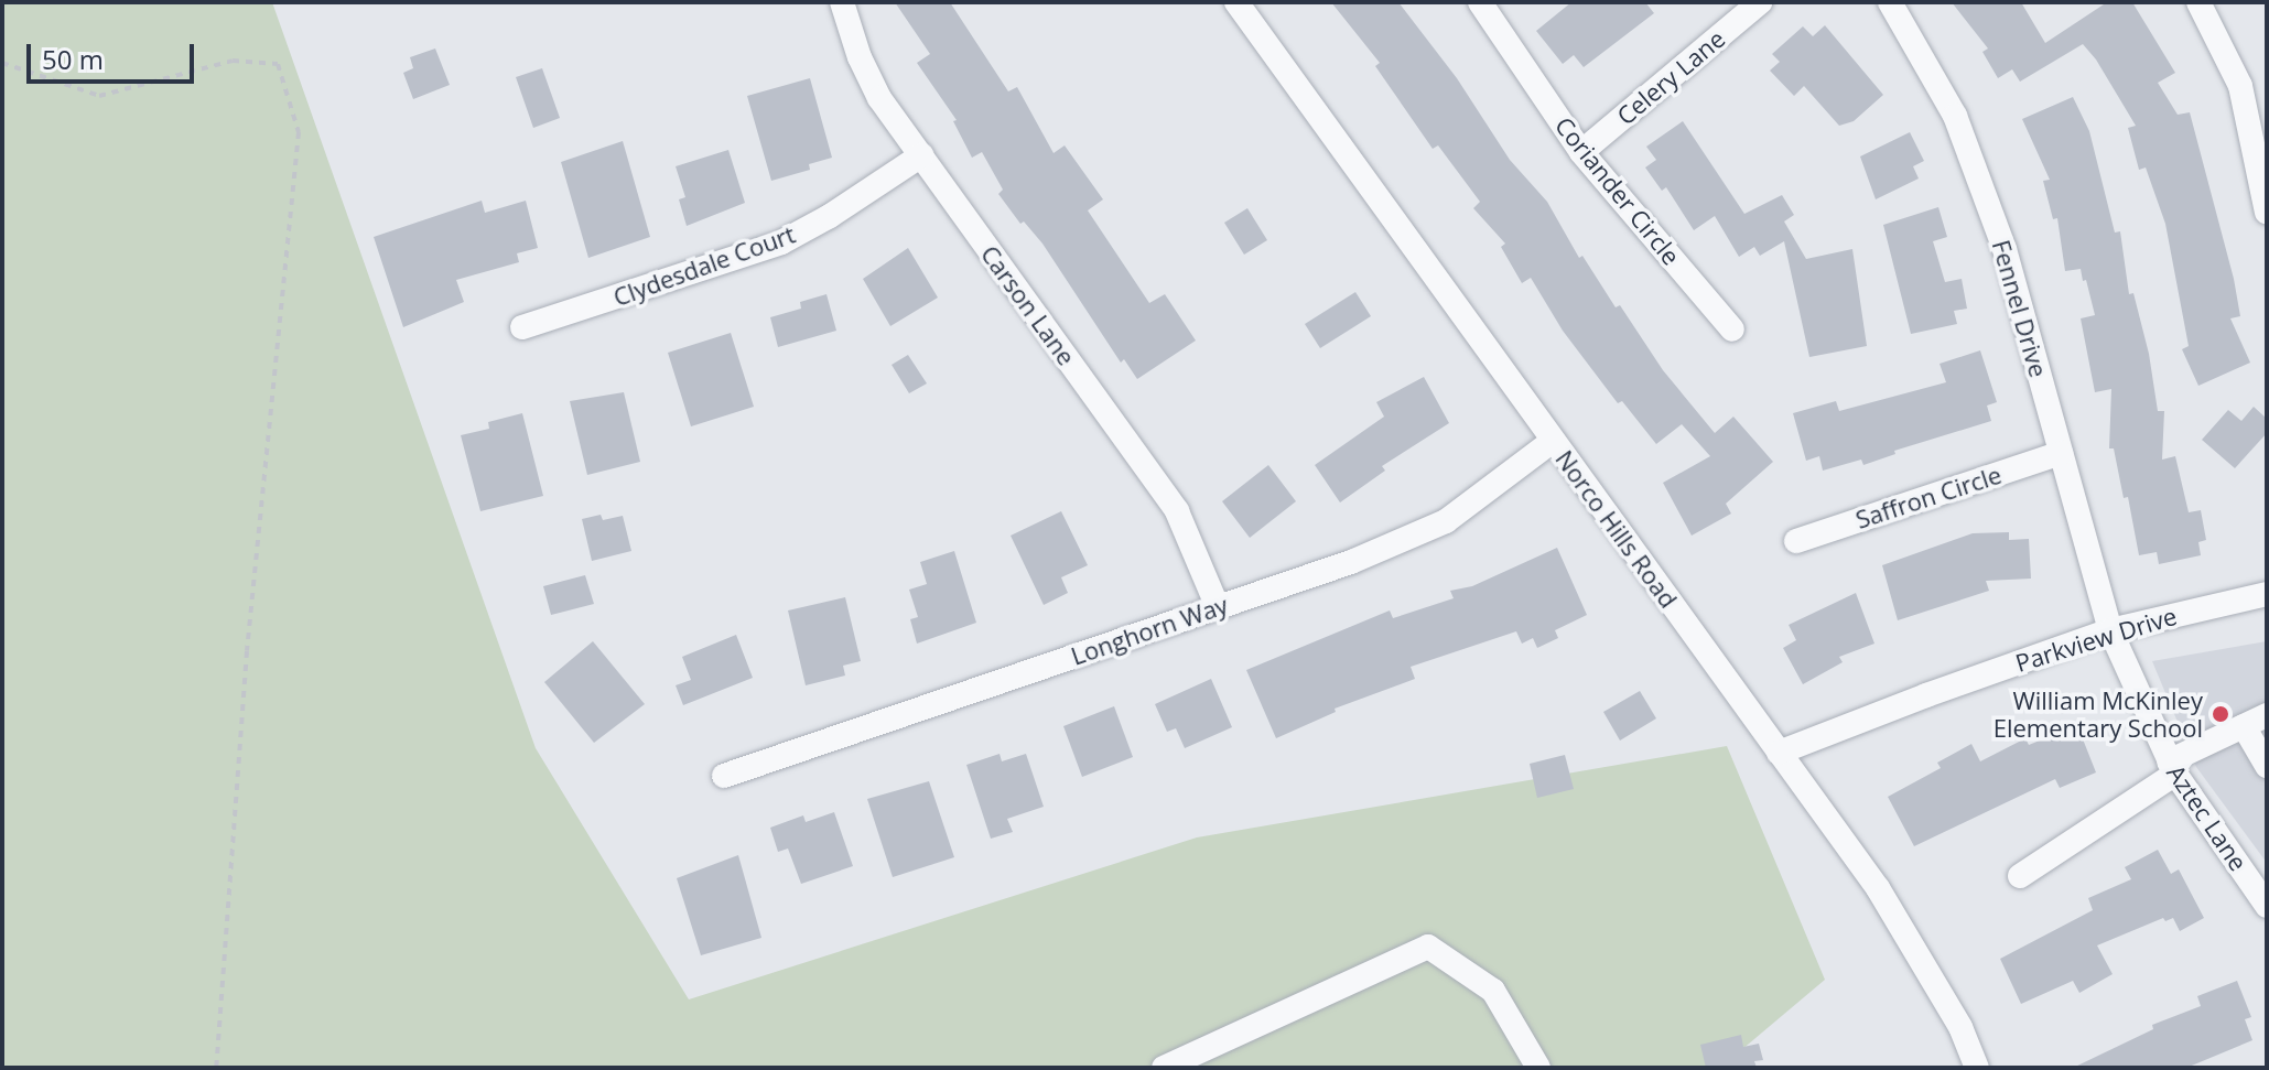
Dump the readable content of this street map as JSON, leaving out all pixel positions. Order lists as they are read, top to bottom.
{
  "streets": {
    "street": [
      "Celery Lane",
      "Coriander Circle",
      "Clydesdale Court",
      "Carson Lane",
      "Fennel Drive",
      "Saffron Circle",
      "Norco Hills Road",
      "Longhorn Way",
      "Parkview Drive",
      "Aztec Lane"
    ]
  },
  "crossings": [
    ["Celery Lane", "Coriander Circle"],
    ["Clydesdale Court", "Carson Lane"],
    ["Carson Lane", "Longhorn Way"],
    ["Fennel Drive", "Saffron Circle"],
    ["Fennel Drive", "Parkview Drive"],
    ["Fennel Drive", "Aztec Lane"],
    ["Norco Hills Road", "Longhorn Way"],
    ["Norco Hills Road", "Parkview Drive"],
    ["Parkview Drive", "Aztec Lane"]
  ],
  "places": ["William McKinley Elementary School"],
  "scale_bar": "50 m"
}
